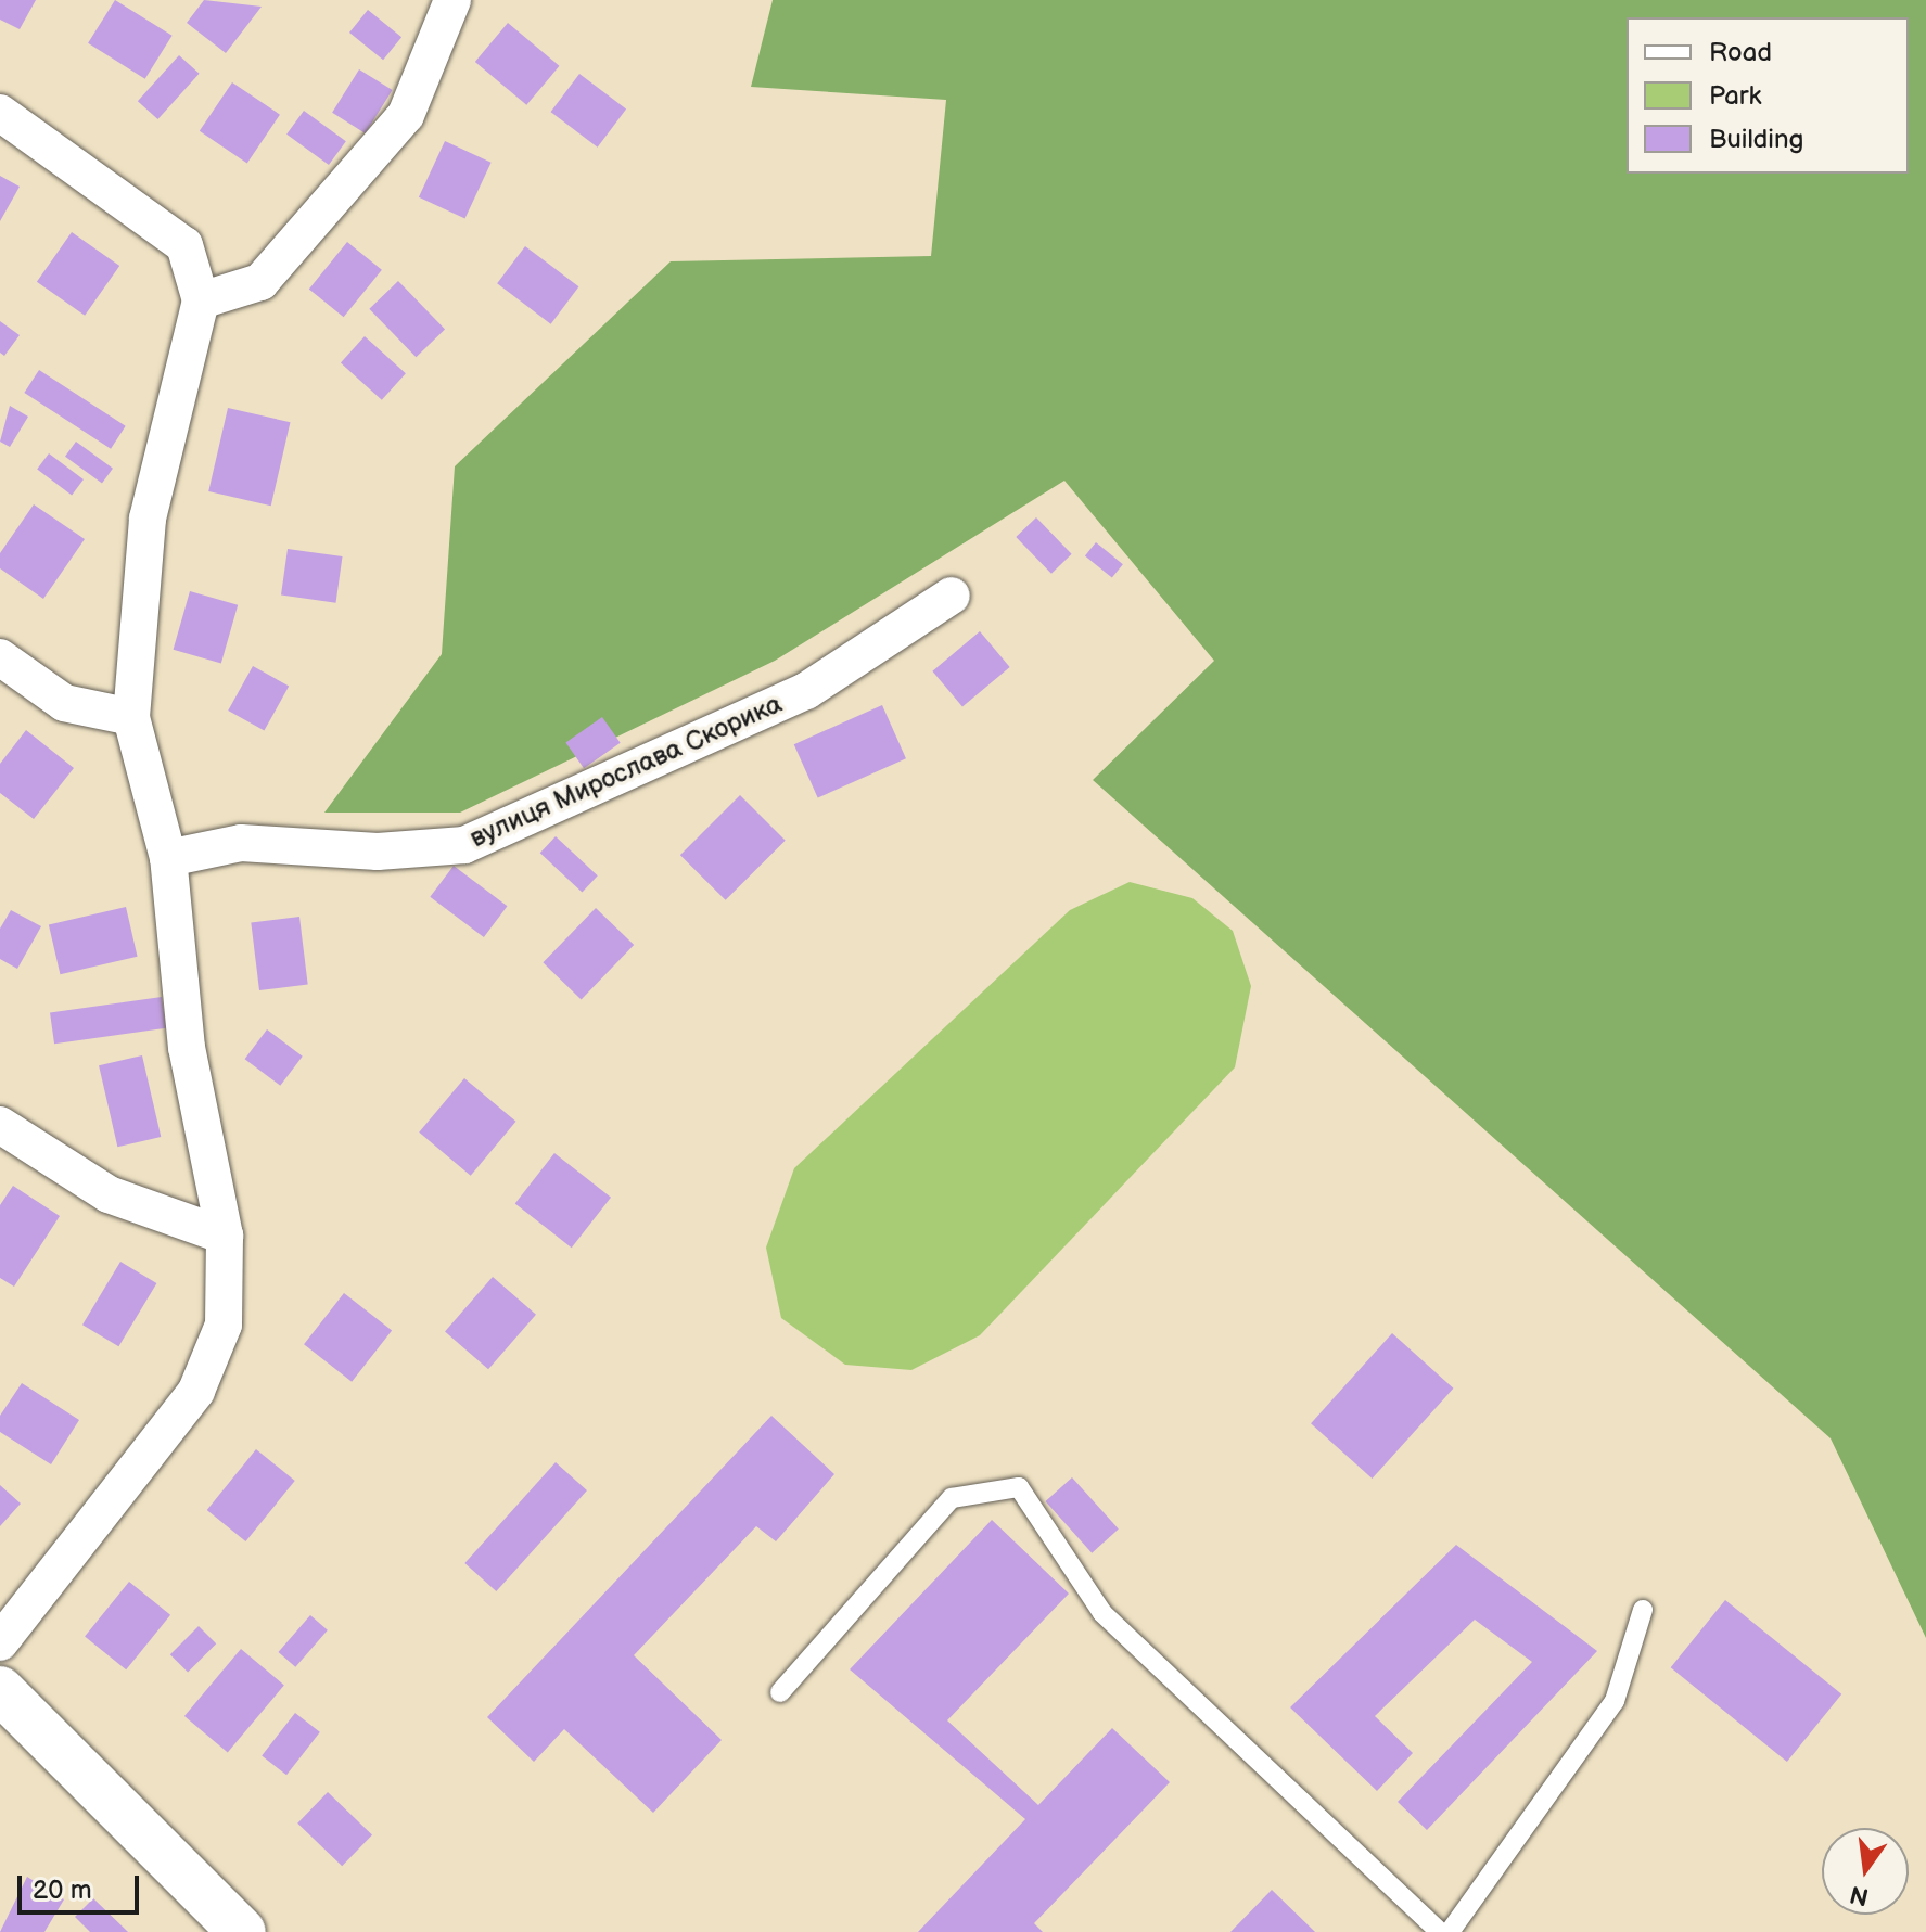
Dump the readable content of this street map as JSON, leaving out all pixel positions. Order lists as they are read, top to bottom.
{
  "streets": {
    "street": ["вулиця Мирослава Скорика"]
  },
  "legend": ["Road", "Park", "Building"],
  "scale_bar": "20 m",
  "north": "bottom"
}
